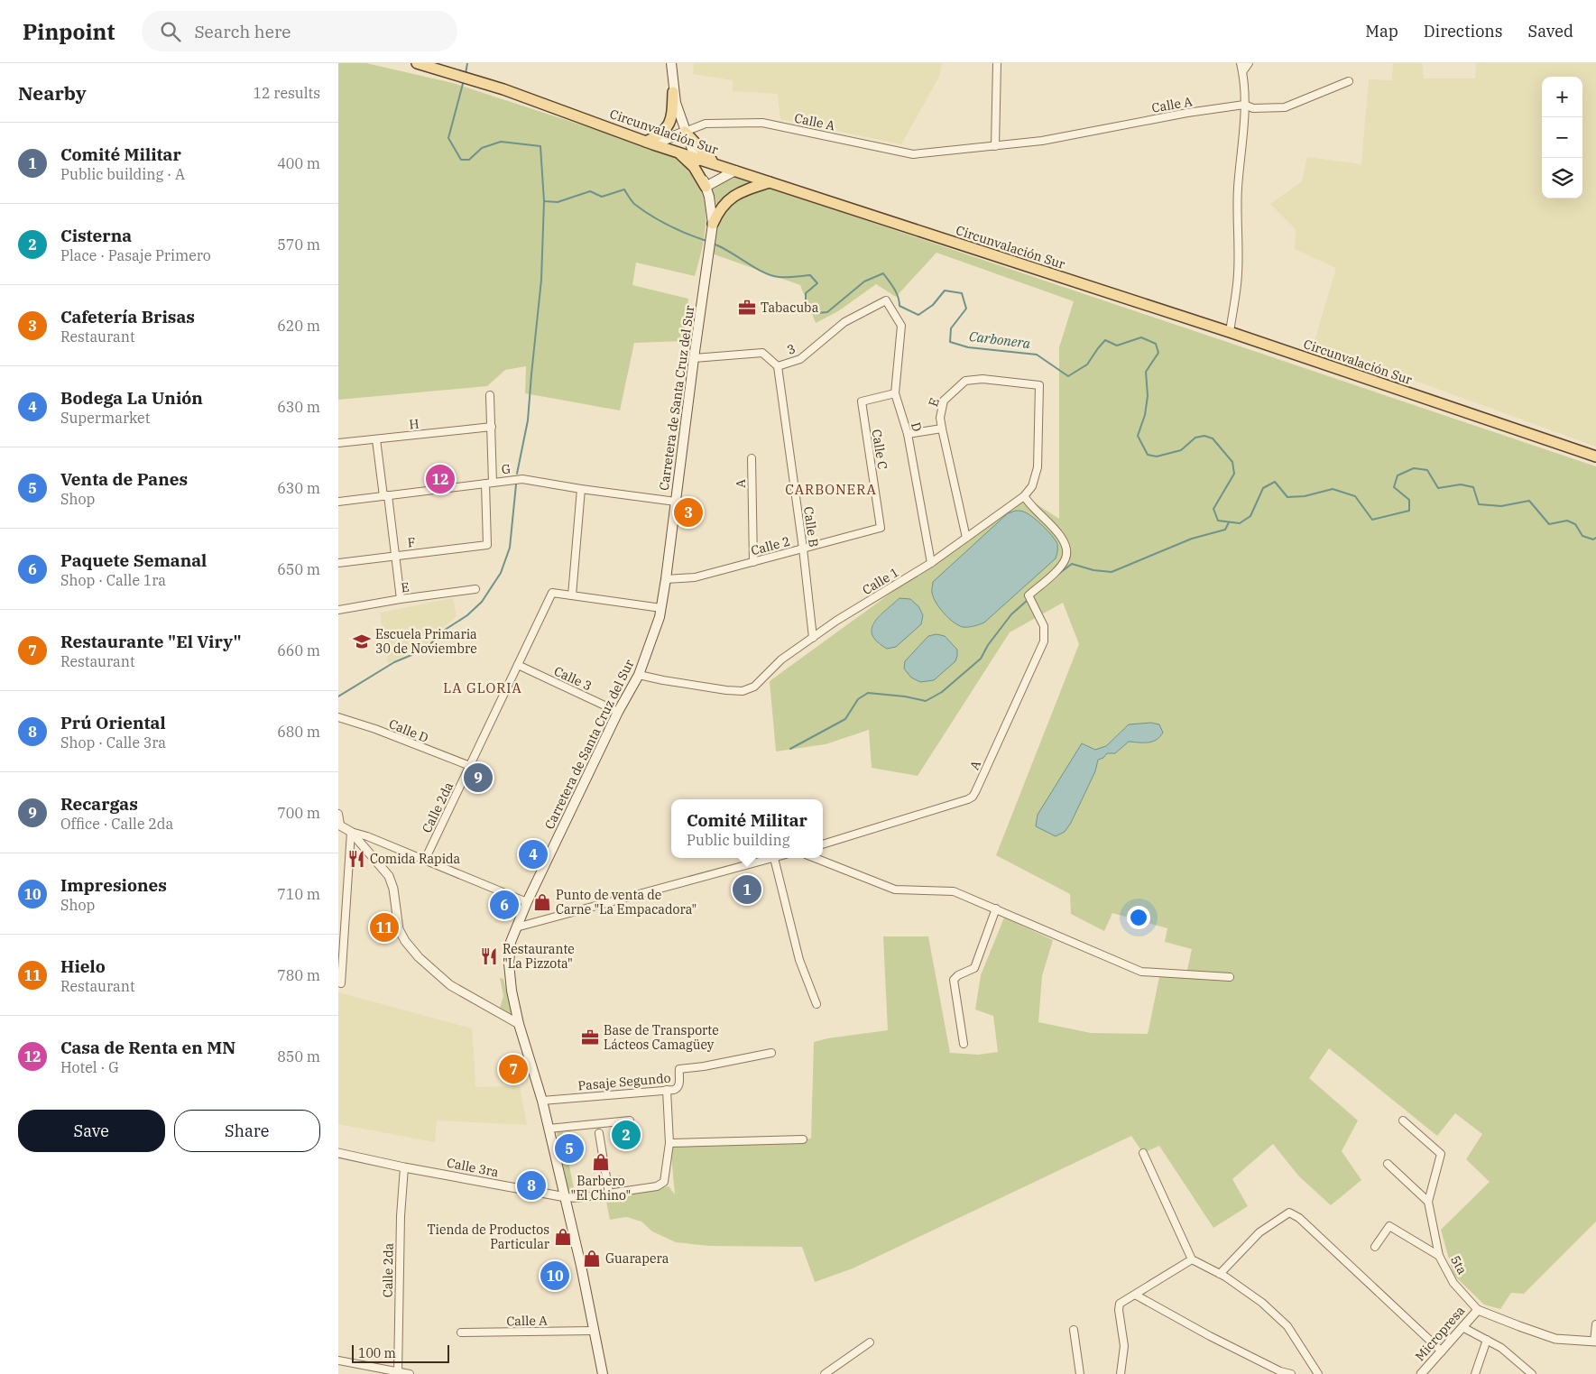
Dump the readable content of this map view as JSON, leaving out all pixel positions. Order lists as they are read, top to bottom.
{
  "streets": {
    "main road": ["Circunvalación Sur", "Carretera de Santa Cruz del Sur"],
    "street": [
      "Calle A",
      "3",
      "E",
      "H",
      "D",
      "Calle C",
      "G",
      "A",
      "Calle B",
      "F",
      "Calle 2",
      "Calle 1",
      "Calle 3",
      "Calle D",
      "Calle 2da",
      "Pasaje Segundo",
      "Calle 3ra",
      "5ta",
      "Micropresa"
    ]
  },
  "crossings": [
    ["Calle A", "Carretera de Santa Cruz del Sur"],
    ["Circunvalación Sur", "Carretera de Santa Cruz del Sur"],
    ["3", "Carretera de Santa Cruz del Sur"],
    ["3", "D"],
    ["3", "Calle B"],
    ["Carretera de Santa Cruz del Sur", "G"],
    ["Carretera de Santa Cruz del Sur", "Calle 2"],
    ["Carretera de Santa Cruz del Sur", "Calle 1"],
    ["Carretera de Santa Cruz del Sur", "Calle 3"],
    ["Carretera de Santa Cruz del Sur", "Pasaje Segundo"],
    ["Carretera de Santa Cruz del Sur", "Calle 3ra"],
    ["E", "Calle 1"],
    ["D", "Calle C"],
    ["D", "Calle 1"],
    ["Calle C", "Calle 2"],
    ["G", "F"],
    ["A", "Calle 2"],
    ["A", "Calle 1"],
    ["Calle B", "Calle 2"],
    ["Calle B", "Calle 1"],
    ["Calle 3", "Calle 2da"],
    ["Calle D", "Calle 2da"],
    ["Calle 2da", "Calle 3ra"],
    ["5ta", "Micropresa"]
  ],
  "districts": ["CARBONERA", "LA GLORIA"],
  "water": ["Carbonera"],
  "places": {
    "office": ["Tabacuba", "Base de Transporte Lácteos Camagüey"],
    "school or university": ["Escuela Primaria 30 de Noviembre"],
    "restaurant": ["Comida Rapida", "Restaurante \"La Pizzota\""],
    "shop": [
      "Punto de venta de Carne \"La Empacadora\"",
      "Barbero \"El Chino\"",
      "Tienda de Productos Particular",
      "Guarapera"
    ]
  },
  "scale_bar": "100 m",
  "page": {
    "header": "Pinpoint",
    "search": "Search here",
    "nav": ["Map", "Directions", "Saved"],
    "heading": ["Nearby", "12 results"],
    "map_buttons": ["+", "−"],
    "list": [
      {
        "mark": "1",
        "name": "Comité Militar",
        "note": "Public building · A",
        "value": "400 m"
      },
      {
        "mark": "2",
        "name": "Cisterna",
        "note": "Place · Pasaje Primero",
        "value": "570 m"
      },
      {
        "mark": "3",
        "name": "Cafetería Brisas",
        "note": "Restaurant",
        "value": "620 m"
      },
      {
        "mark": "4",
        "name": "Bodega La Unión",
        "note": "Supermarket",
        "value": "630 m"
      },
      {
        "mark": "5",
        "name": "Venta de Panes",
        "note": "Shop",
        "value": "630 m"
      },
      {
        "mark": "6",
        "name": "Paquete Semanal",
        "note": "Shop · Calle 1ra",
        "value": "650 m"
      },
      {
        "mark": "7",
        "name": "Restaurante \"El Viry\"",
        "note": "Restaurant",
        "value": "660 m"
      },
      {
        "mark": "8",
        "name": "Prú Oriental",
        "note": "Shop · Calle 3ra",
        "value": "680 m"
      },
      {
        "mark": "9",
        "name": "Recargas",
        "note": "Office · Calle 2da",
        "value": "700 m"
      },
      {
        "mark": "10",
        "name": "Impresiones",
        "note": "Shop",
        "value": "710 m"
      },
      {
        "mark": "11",
        "name": "Hielo",
        "note": "Restaurant",
        "value": "780 m"
      },
      {
        "mark": "12",
        "name": "Casa de Renta en MN",
        "note": "Hotel · G",
        "value": "850 m"
      }
    ],
    "pins": [
      "12",
      "3",
      "9",
      "4",
      "1",
      "6",
      "11",
      "7",
      "2",
      "5",
      "8",
      "10"
    ],
    "popup": ["Comité Militar", "Public building"],
    "buttons": ["Save", "Share"],
    "scale": "100 m"
  }
}
